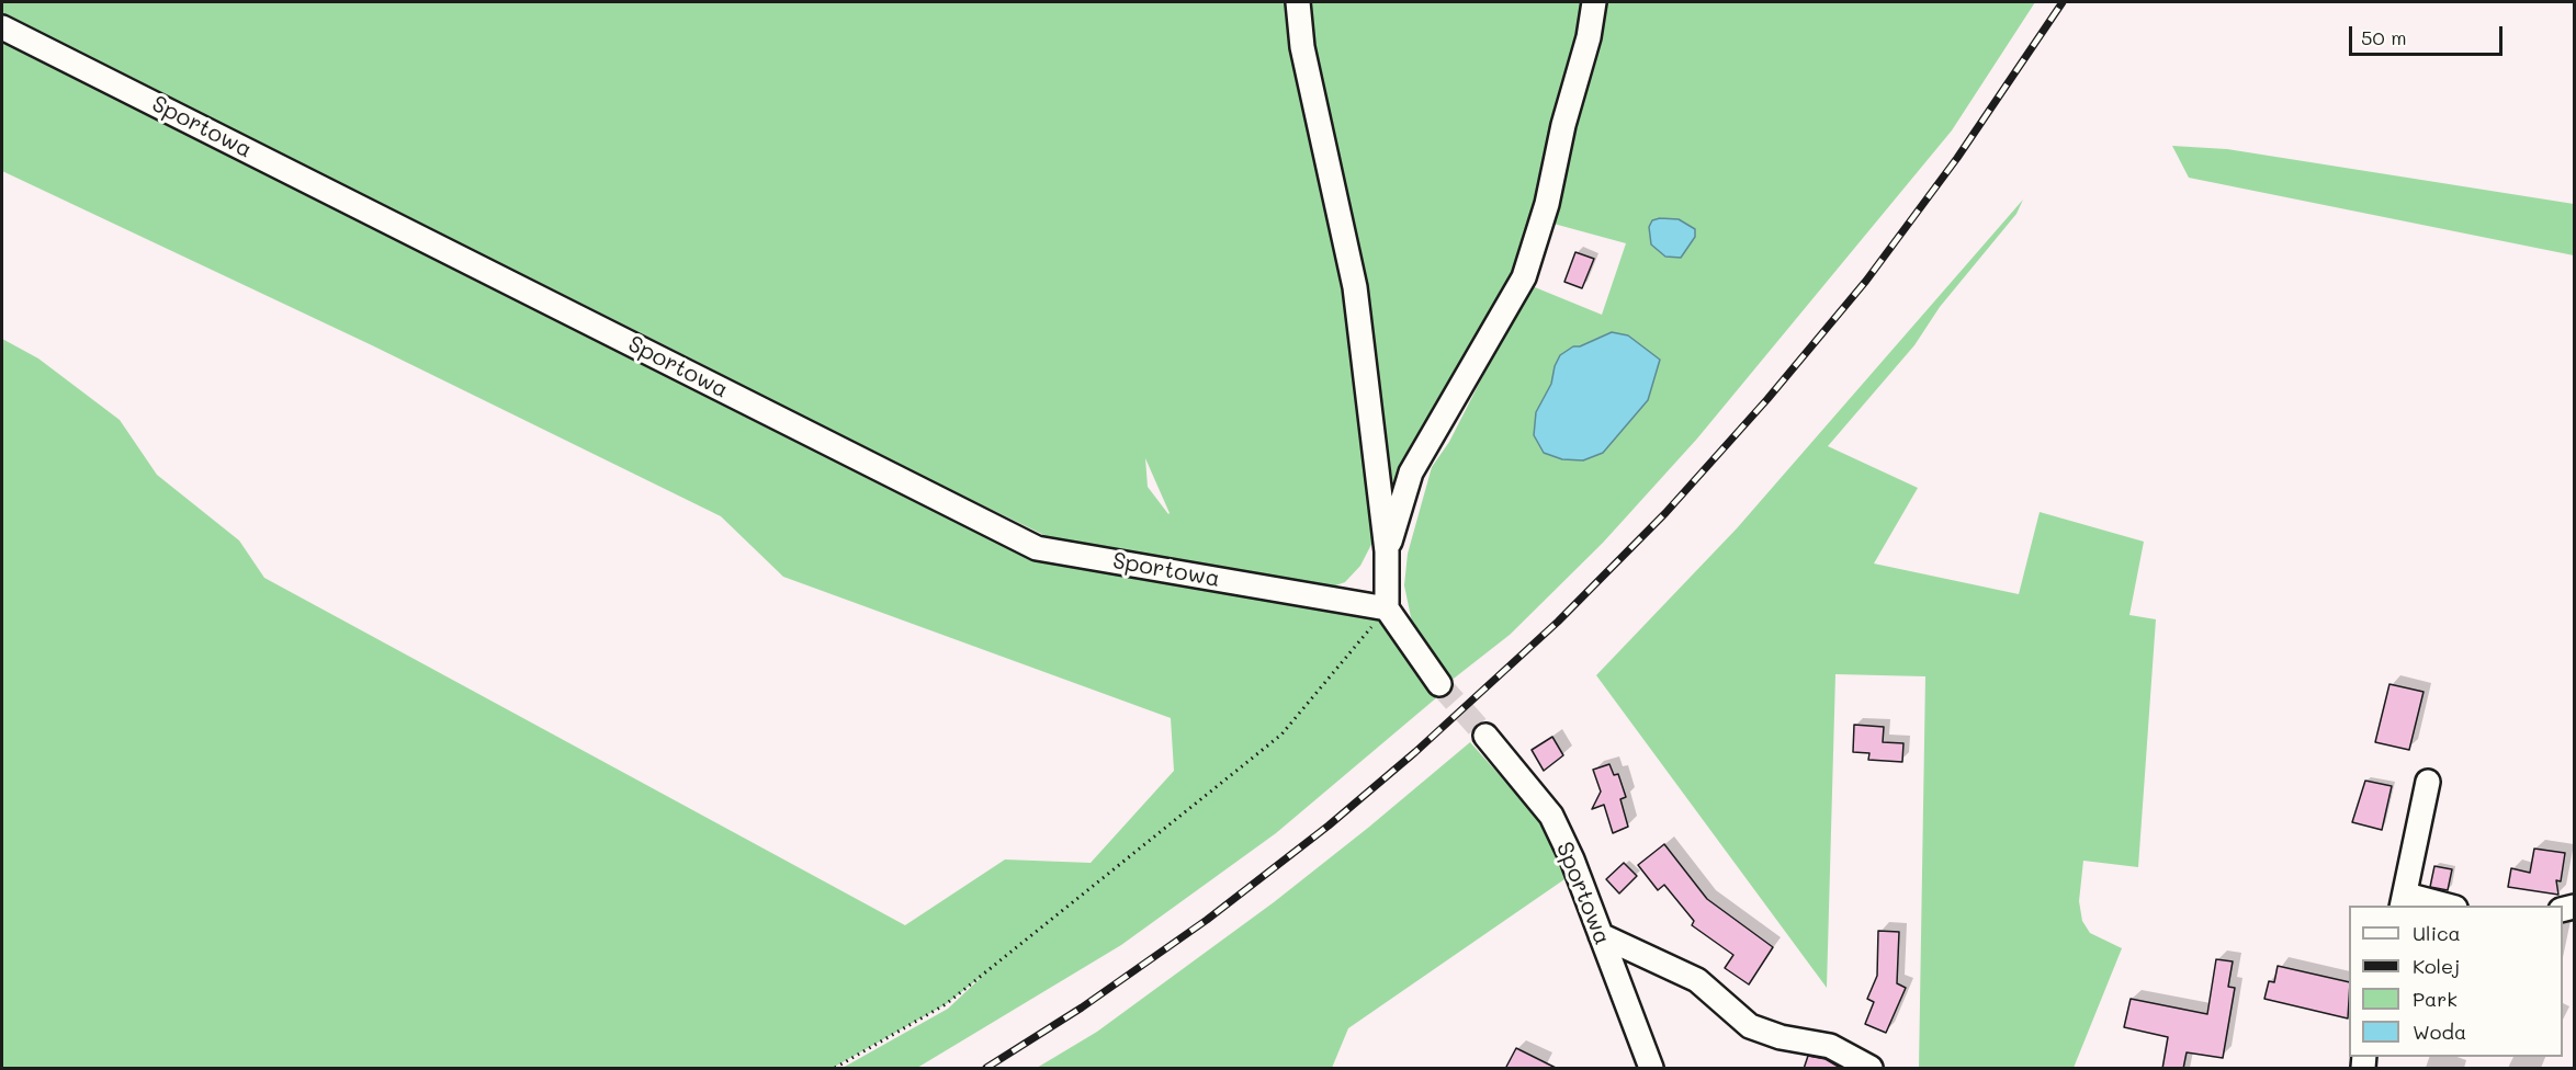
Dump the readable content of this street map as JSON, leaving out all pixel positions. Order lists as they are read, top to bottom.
{
  "streets": {
    "street": ["Sportowa"]
  },
  "legend": [
    "Ulica",
    "Kolej",
    "Park",
    "Woda"
  ],
  "scale_bar": "50 m"
}
